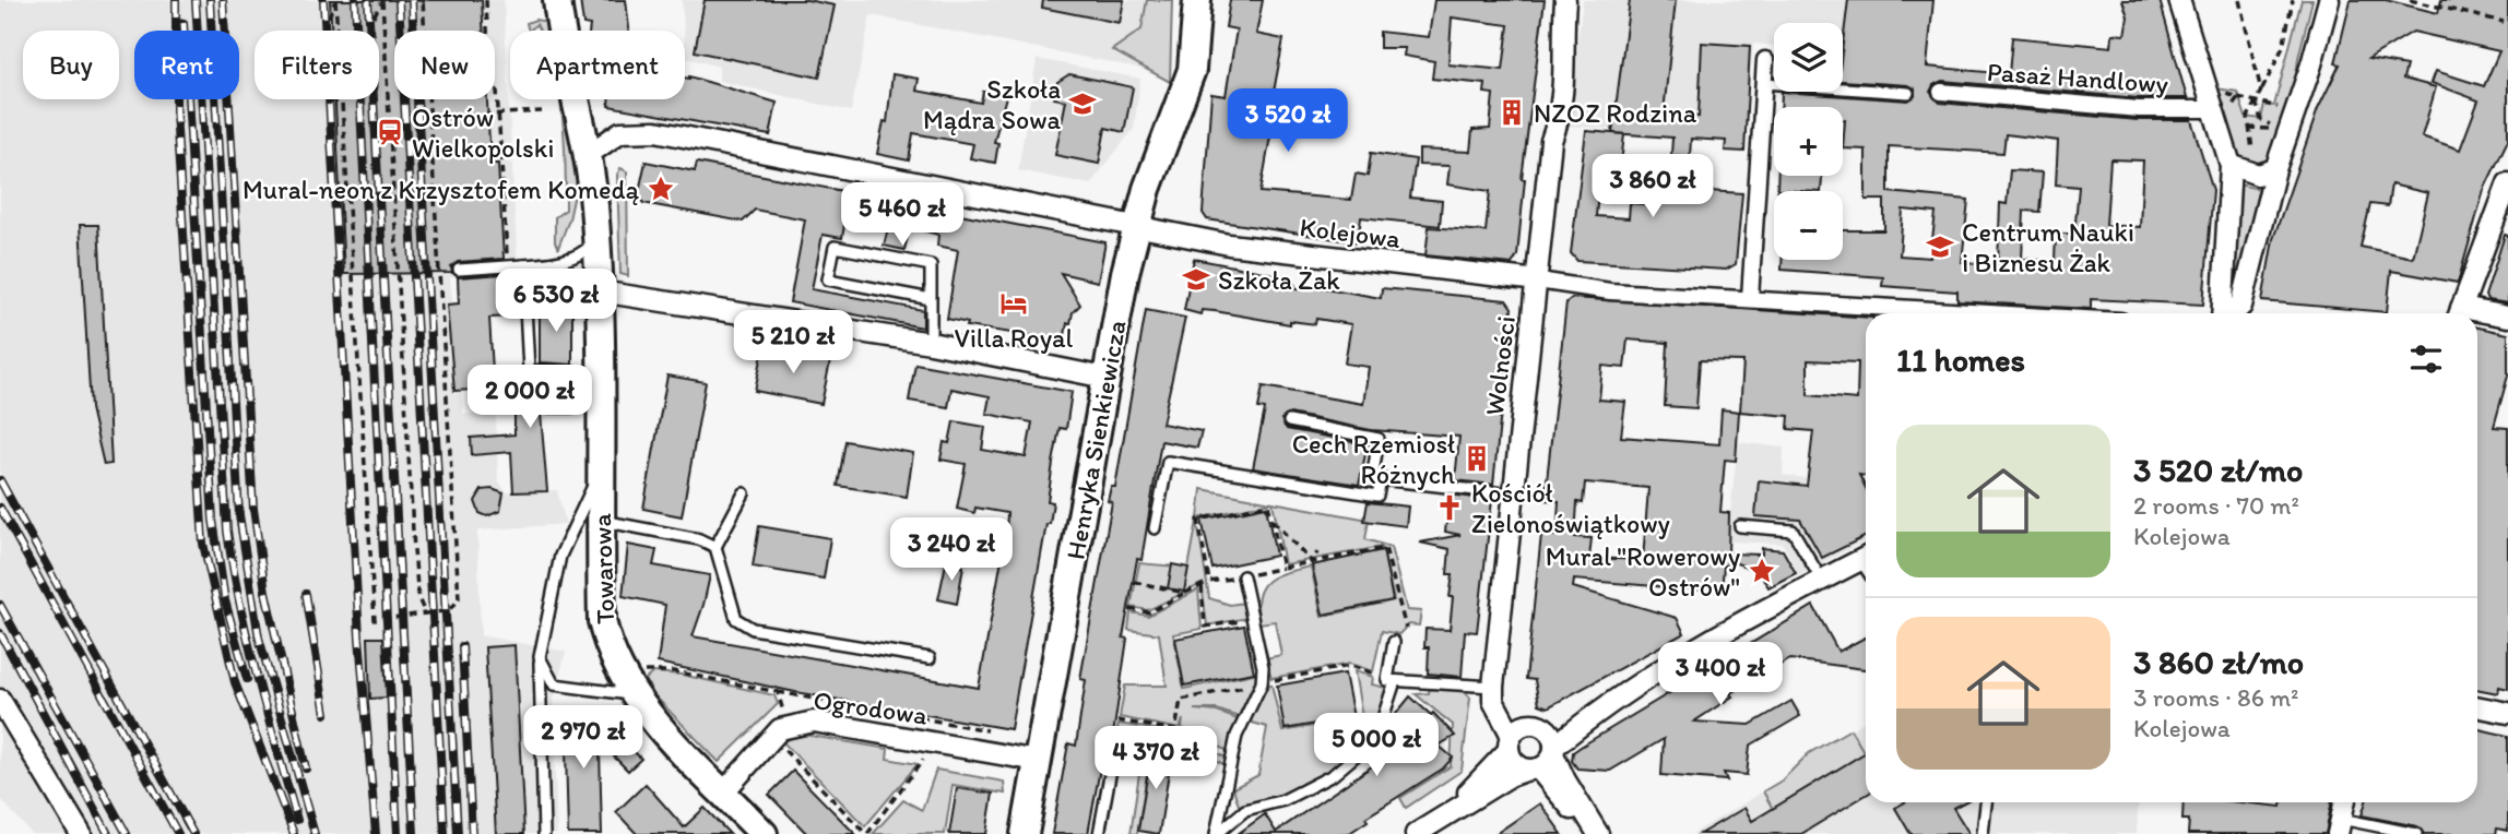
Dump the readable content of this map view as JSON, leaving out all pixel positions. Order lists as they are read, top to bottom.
{
  "streets": {
    "main road": ["Henryka Sienkiewicza", "Towarowa"],
    "street": [
      "Pasaż Handlowy",
      "Kolejowa",
      "Wolności",
      "Ogrodowa"
    ]
  },
  "crossings": [
    ["Kolejowa", "Wolności"],
    ["Kolejowa", "Henryka Sienkiewicza"],
    ["Kolejowa", "Towarowa"],
    ["Henryka Sienkiewicza", "Ogrodowa"]
  ],
  "places": {
    "school or university": ["Szkoła Mądra Sowa", "Centrum Nauki i Biznesu Żak", "Szkoła Żak"],
    "building": ["NZOZ Rodzina", "Cech Rzemiosł Różnych"],
    "station": ["Ostrów Wielkopolski"],
    "place": ["Mural-neon z Krzysztofem Komedą", "Mural \"Rowerowy Ostrów\""],
    "hotel": ["Villa Royal"],
    "church": ["Kościół Zielonoświątkowy"]
  },
  "page": {
    "map_buttons": ["+", "−"],
    "chip": [
      "Buy",
      "Rent",
      "Filters",
      "New",
      "Apartment"
    ],
    "price": [
      "3 520 zł",
      "3 860 zł",
      "5 460 zł",
      "6 530 zł",
      "5 210 zł",
      "2 000 zł",
      "3 240 zł",
      "3 400 zł",
      "2 970 zł",
      "5 000 zł",
      "4 370 zł"
    ],
    "heading": "11 homes",
    "list": [
      {
        "name": "3 520 zł/mo",
        "note": "2 rooms · 70 m² · Kolejowa"
      },
      {
        "name": "3 860 zł/mo",
        "note": "3 rooms · 86 m² · Kolejowa"
      }
    ]
  }
}
